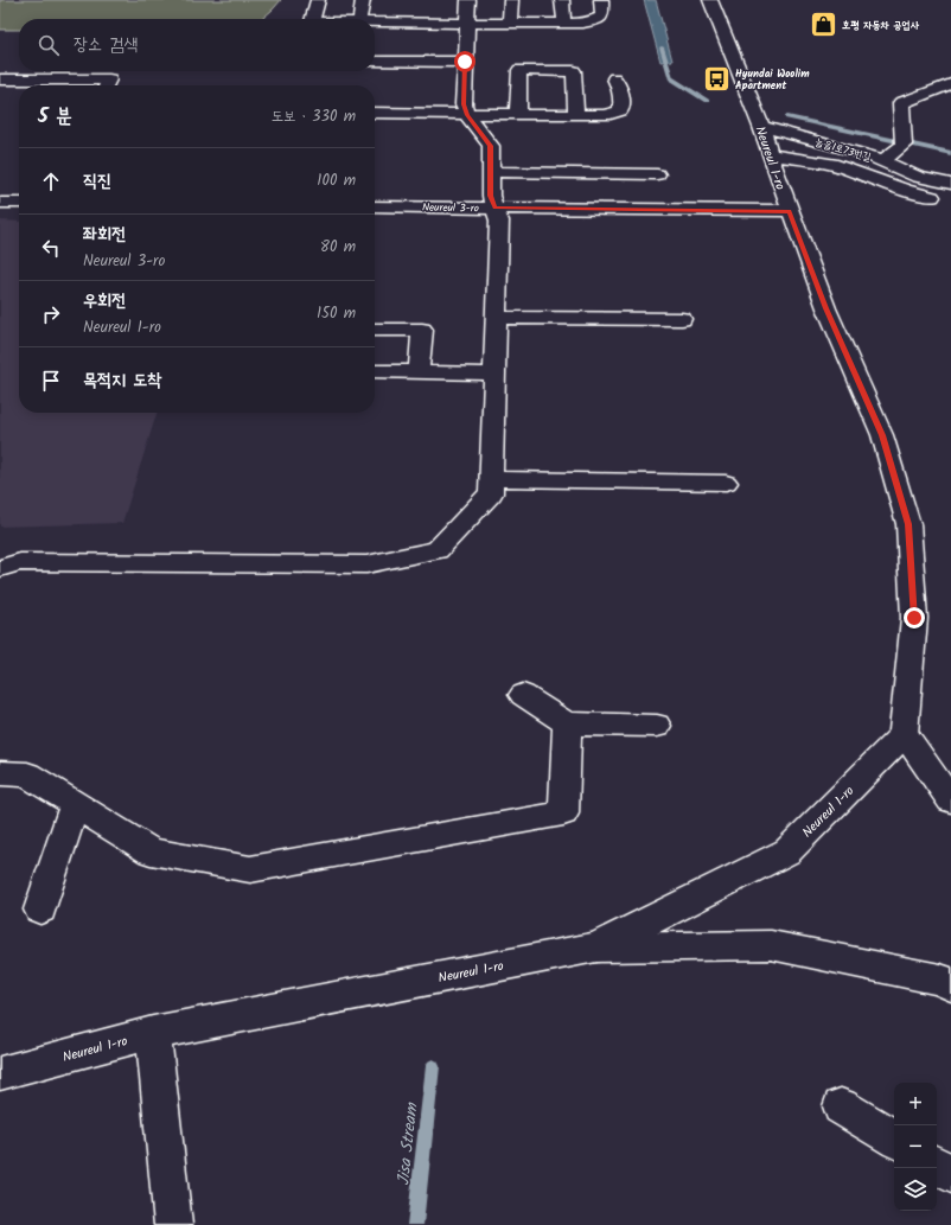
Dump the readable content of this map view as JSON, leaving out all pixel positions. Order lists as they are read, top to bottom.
{
  "streets": {
    "main road": ["늘을1로73번길", "Neureul 1-ro", "Neureul 3-ro"]
  },
  "crossings": [
    ["늘을1로73번길", "Neureul 1-ro"],
    ["Neureul 1-ro", "Neureul 3-ro"]
  ],
  "water": ["Jisa Stream"],
  "places": {
    "shop": ["호평 자동차 공업사"],
    "bus stop": ["Hyundai Woolim Apartment"]
  },
  "page": {
    "search": "장소 검색",
    "heading": ["5 분", "도보 · 330 m"],
    "list": [
      ["직진", "100 m"],
      ["좌회전", "Neureul 3-ro", "80 m"],
      ["우회전", "Neureul 1-ro", "150 m"],
      "목적지 도착"
    ],
    "map_buttons": ["+", "−"]
  }
}
